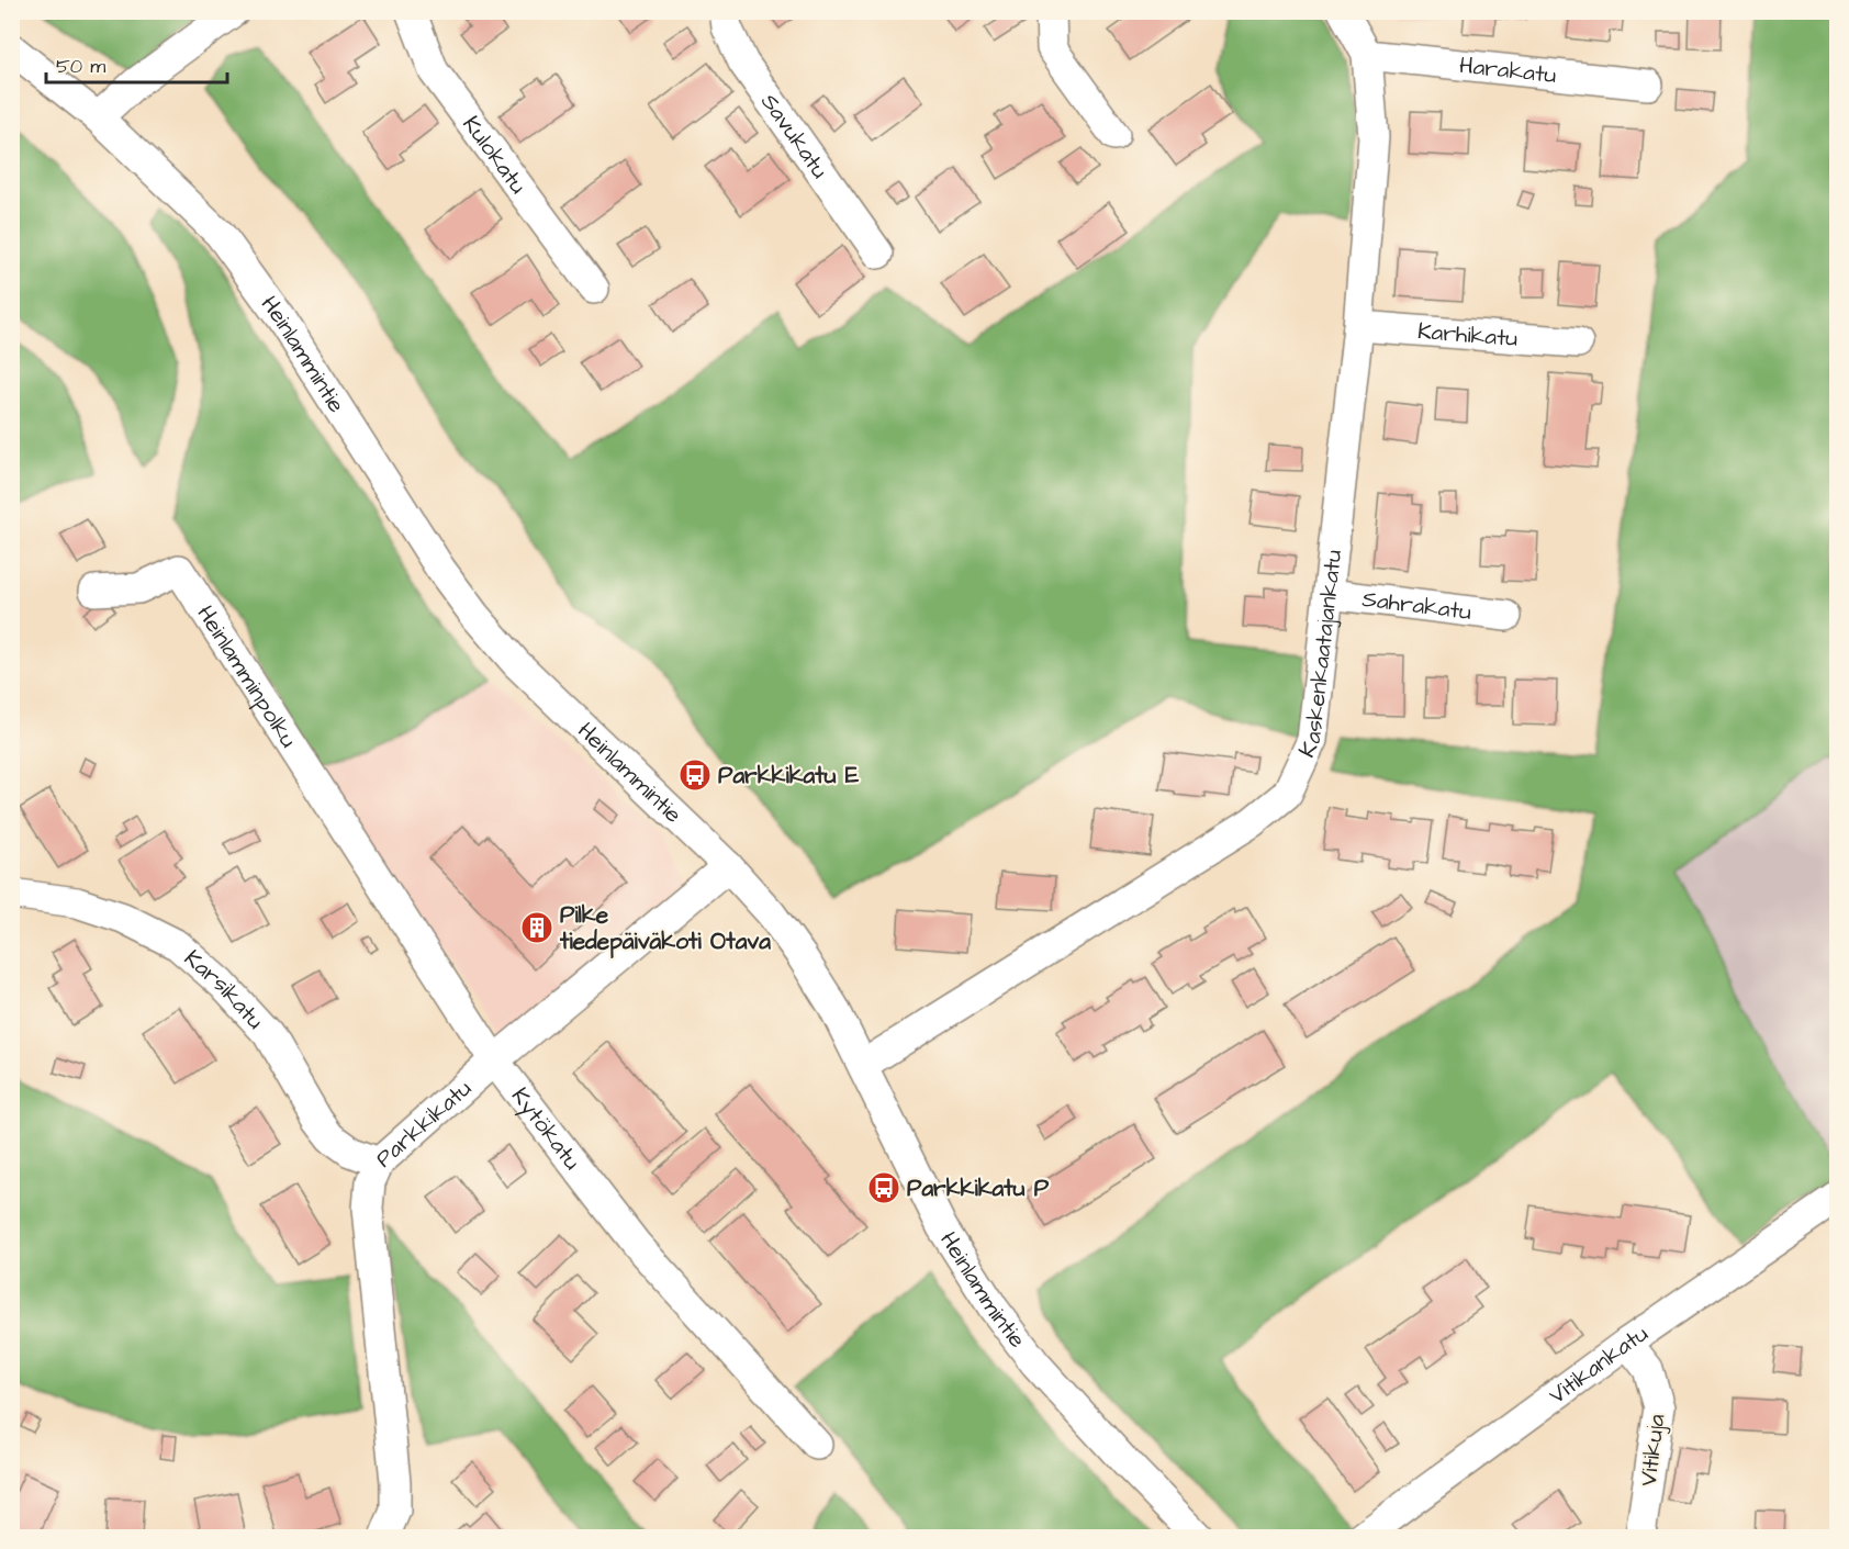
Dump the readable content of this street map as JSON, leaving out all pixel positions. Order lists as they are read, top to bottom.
{
  "streets": {
    "street": [
      "Harakatu",
      "Savukatu",
      "Kulokatu",
      "Karhikatu",
      "Heinlammintie",
      "Sahrakatu",
      "Kaskenkaatajankatu",
      "Heinlamminpolku",
      "Karsikatu",
      "Parkkikatu",
      "Kytökatu",
      "Vitikankatu",
      "Vitikuja"
    ]
  },
  "crossings": [
    ["Harakatu", "Kaskenkaatajankatu"],
    ["Karhikatu", "Kaskenkaatajankatu"],
    ["Heinlammintie", "Kaskenkaatajankatu"],
    ["Heinlammintie", "Parkkikatu"],
    ["Sahrakatu", "Kaskenkaatajankatu"],
    ["Heinlamminpolku", "Kytökatu"],
    ["Karsikatu", "Parkkikatu"],
    ["Parkkikatu", "Kytökatu"],
    ["Vitikankatu", "Vitikuja"]
  ],
  "places": {
    "bus stop": ["Parkkikatu E", "Parkkikatu P"],
    "building": ["Pilke tiedepäiväkoti Otava"]
  },
  "scale_bar": "50 m"
}
